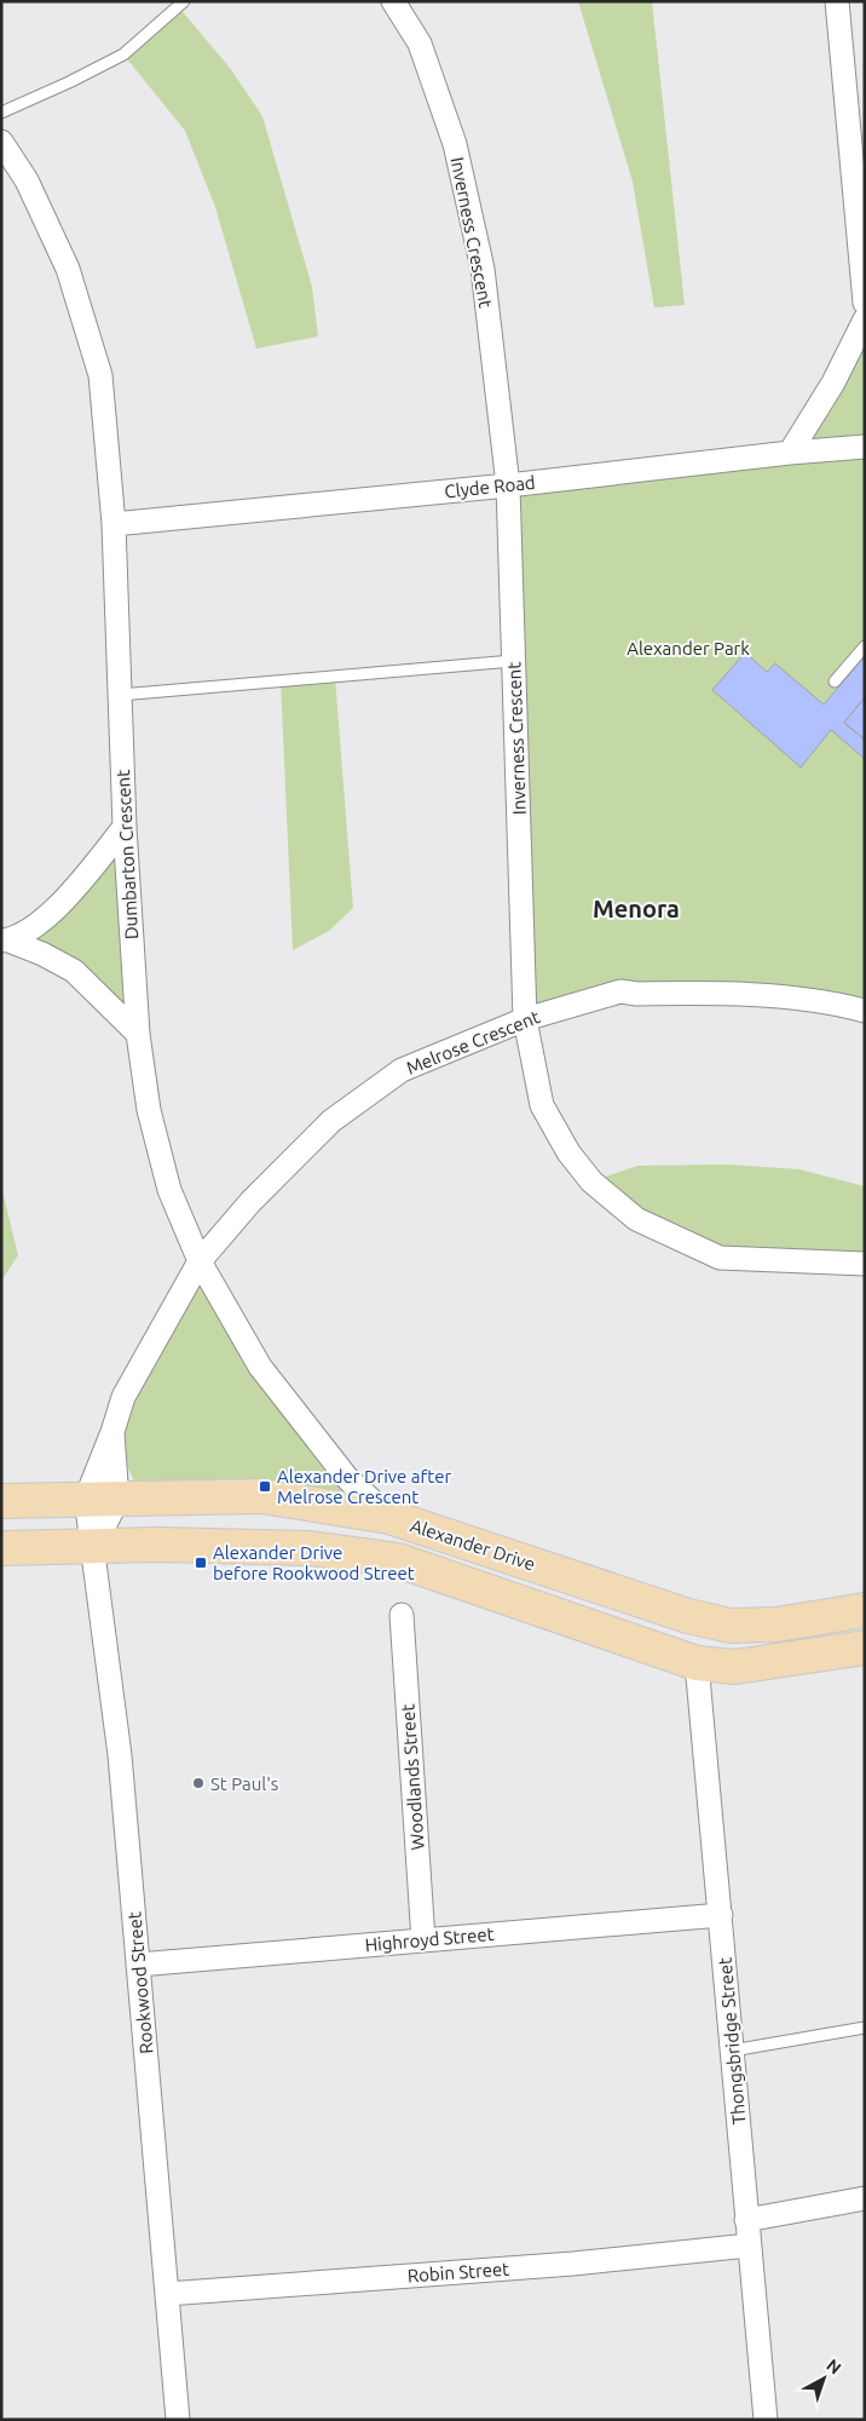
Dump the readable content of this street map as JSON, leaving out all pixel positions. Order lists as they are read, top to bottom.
{
  "streets": {
    "main road": ["Alexander Drive"],
    "street": [
      "Inverness Crescent",
      "Clyde Road",
      "Dumbarton Crescent",
      "Melrose Crescent",
      "Woodlands Street",
      "Highroyd Street",
      "Rookwood Street",
      "Thongsbridge Street",
      "Robin Street"
    ]
  },
  "crossings": [
    ["Inverness Crescent", "Clyde Road"],
    ["Inverness Crescent", "Melrose Crescent"],
    ["Clyde Road", "Dumbarton Crescent"],
    ["Dumbarton Crescent", "Melrose Crescent"],
    ["Dumbarton Crescent", "Alexander Drive"],
    ["Melrose Crescent", "Alexander Drive"],
    ["Melrose Crescent", "Rookwood Street"],
    ["Alexander Drive", "Rookwood Street"],
    ["Alexander Drive", "Thongsbridge Street"],
    ["Woodlands Street", "Highroyd Street"],
    ["Highroyd Street", "Rookwood Street"],
    ["Highroyd Street", "Thongsbridge Street"],
    ["Rookwood Street", "Robin Street"],
    ["Thongsbridge Street", "Robin Street"]
  ],
  "districts": ["Menora"],
  "parks": ["Alexander Park"],
  "places": {
    "transit": ["Alexander Drive after Melrose Crescent", "Alexander Drive before Rookwood Street"],
    "other": ["St Paul's"]
  },
  "north": "top right"
}
